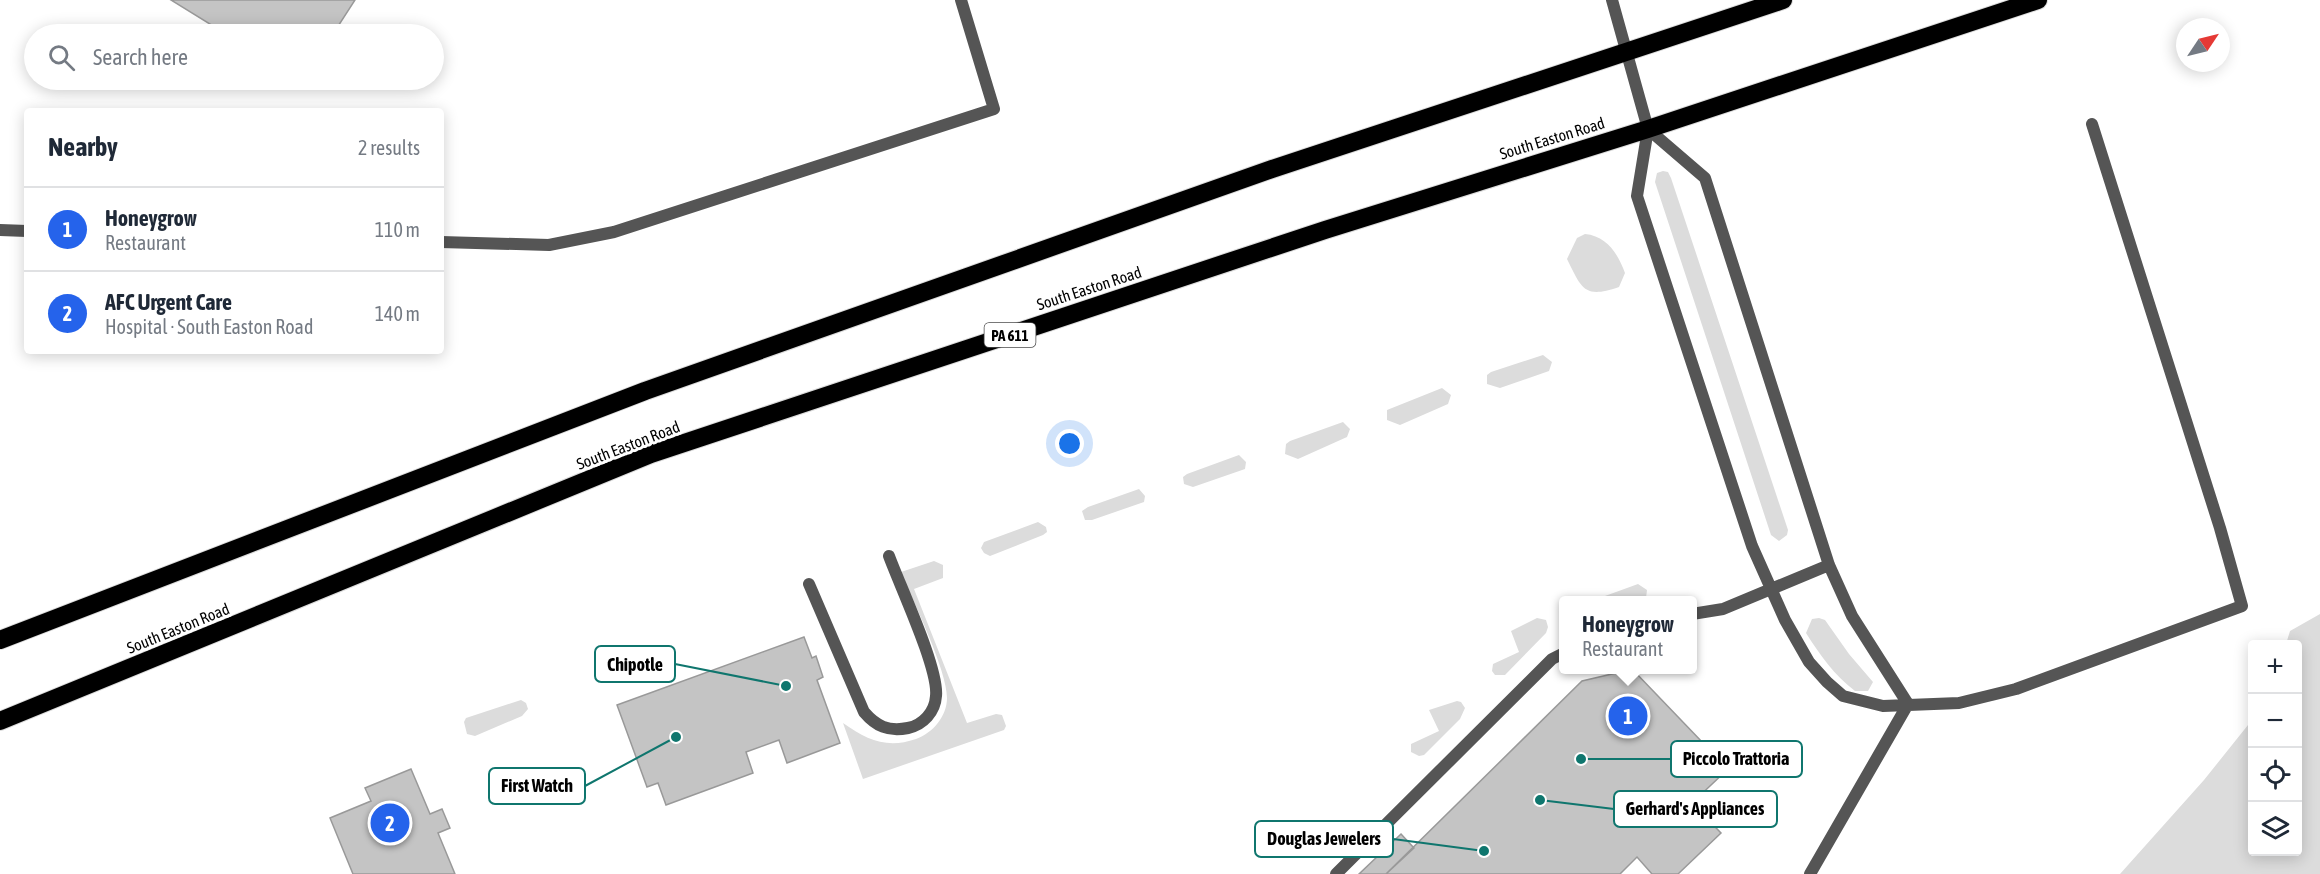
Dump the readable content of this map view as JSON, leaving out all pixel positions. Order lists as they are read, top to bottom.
{
  "streets": {
    "highway": ["South Easton Road", "PA 611"]
  },
  "places": [
    "Chipotle",
    "First Watch",
    "Piccolo Trattoria",
    "Gerhard's Appliances",
    "Douglas Jewelers"
  ],
  "north": "top right",
  "page": {
    "search": "Search here",
    "heading": ["Nearby", "2 results"],
    "list": [
      {
        "mark": "1",
        "name": "Honeygrow",
        "note": "Restaurant",
        "value": "110 m"
      },
      {
        "mark": "2",
        "name": "AFC Urgent Care",
        "note": "Hospital · South Easton Road",
        "value": "140 m"
      }
    ],
    "popup": ["Honeygrow", "Restaurant"],
    "map_buttons": ["+", "−"],
    "pins": ["1", "2"]
  }
}
